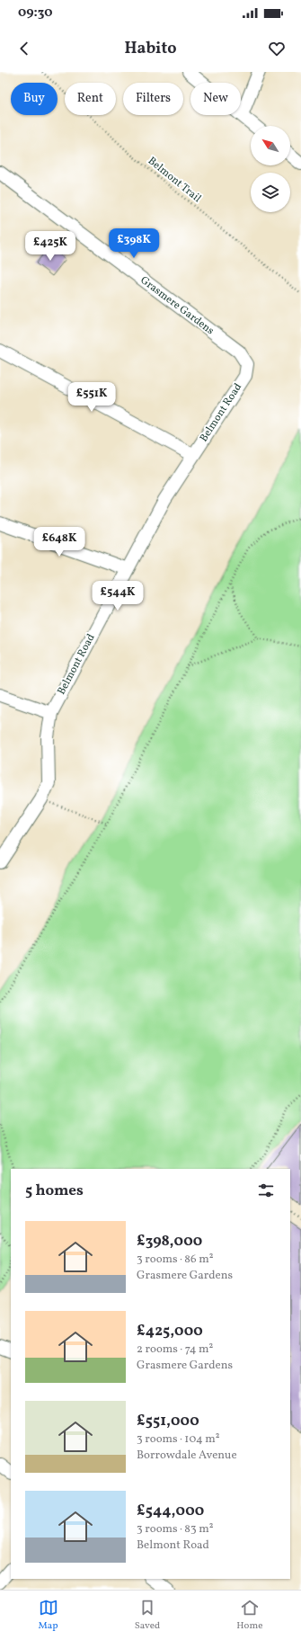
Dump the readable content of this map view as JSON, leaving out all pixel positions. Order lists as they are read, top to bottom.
{
  "streets": {
    "street": ["Grasmere Gardens", "Belmont Road"],
    "path": ["Belmont Trail"]
  },
  "crossings": [
    ["Grasmere Gardens", "Belmont Road"]
  ],
  "north": "top left",
  "page": {
    "status": "09:30",
    "header": "Habito",
    "chip": [
      "Buy",
      "Rent",
      "Filters",
      "New"
    ],
    "price": [
      "£398K",
      "£425K",
      "£551K",
      "£648K",
      "£544K"
    ],
    "heading": "5 homes",
    "list": [
      {
        "name": "£398,000",
        "note": "3 rooms · 86 m² · Grasmere Gardens"
      },
      {
        "name": "£425,000",
        "note": "2 rooms · 74 m² · Grasmere Gardens"
      },
      {
        "name": "£551,000",
        "note": "3 rooms · 104 m² · Borrowdale Avenue"
      },
      {
        "name": "£544,000",
        "note": "3 rooms · 83 m² · Belmont Road"
      }
    ],
    "tabs": ["Map", "Saved", "Home"]
  }
}
